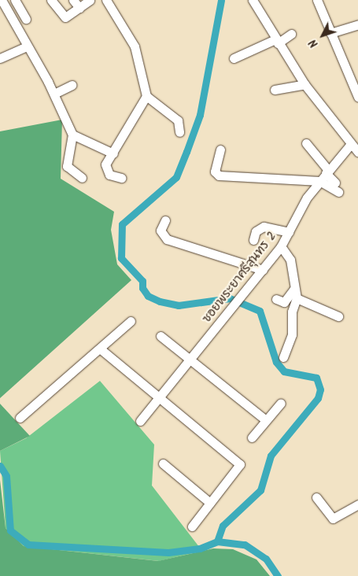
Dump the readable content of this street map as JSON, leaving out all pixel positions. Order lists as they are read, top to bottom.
{
  "streets": {
    "street": ["ซอยพระยาศรีสุนทร 2"]
  },
  "north": "bottom left"
}
